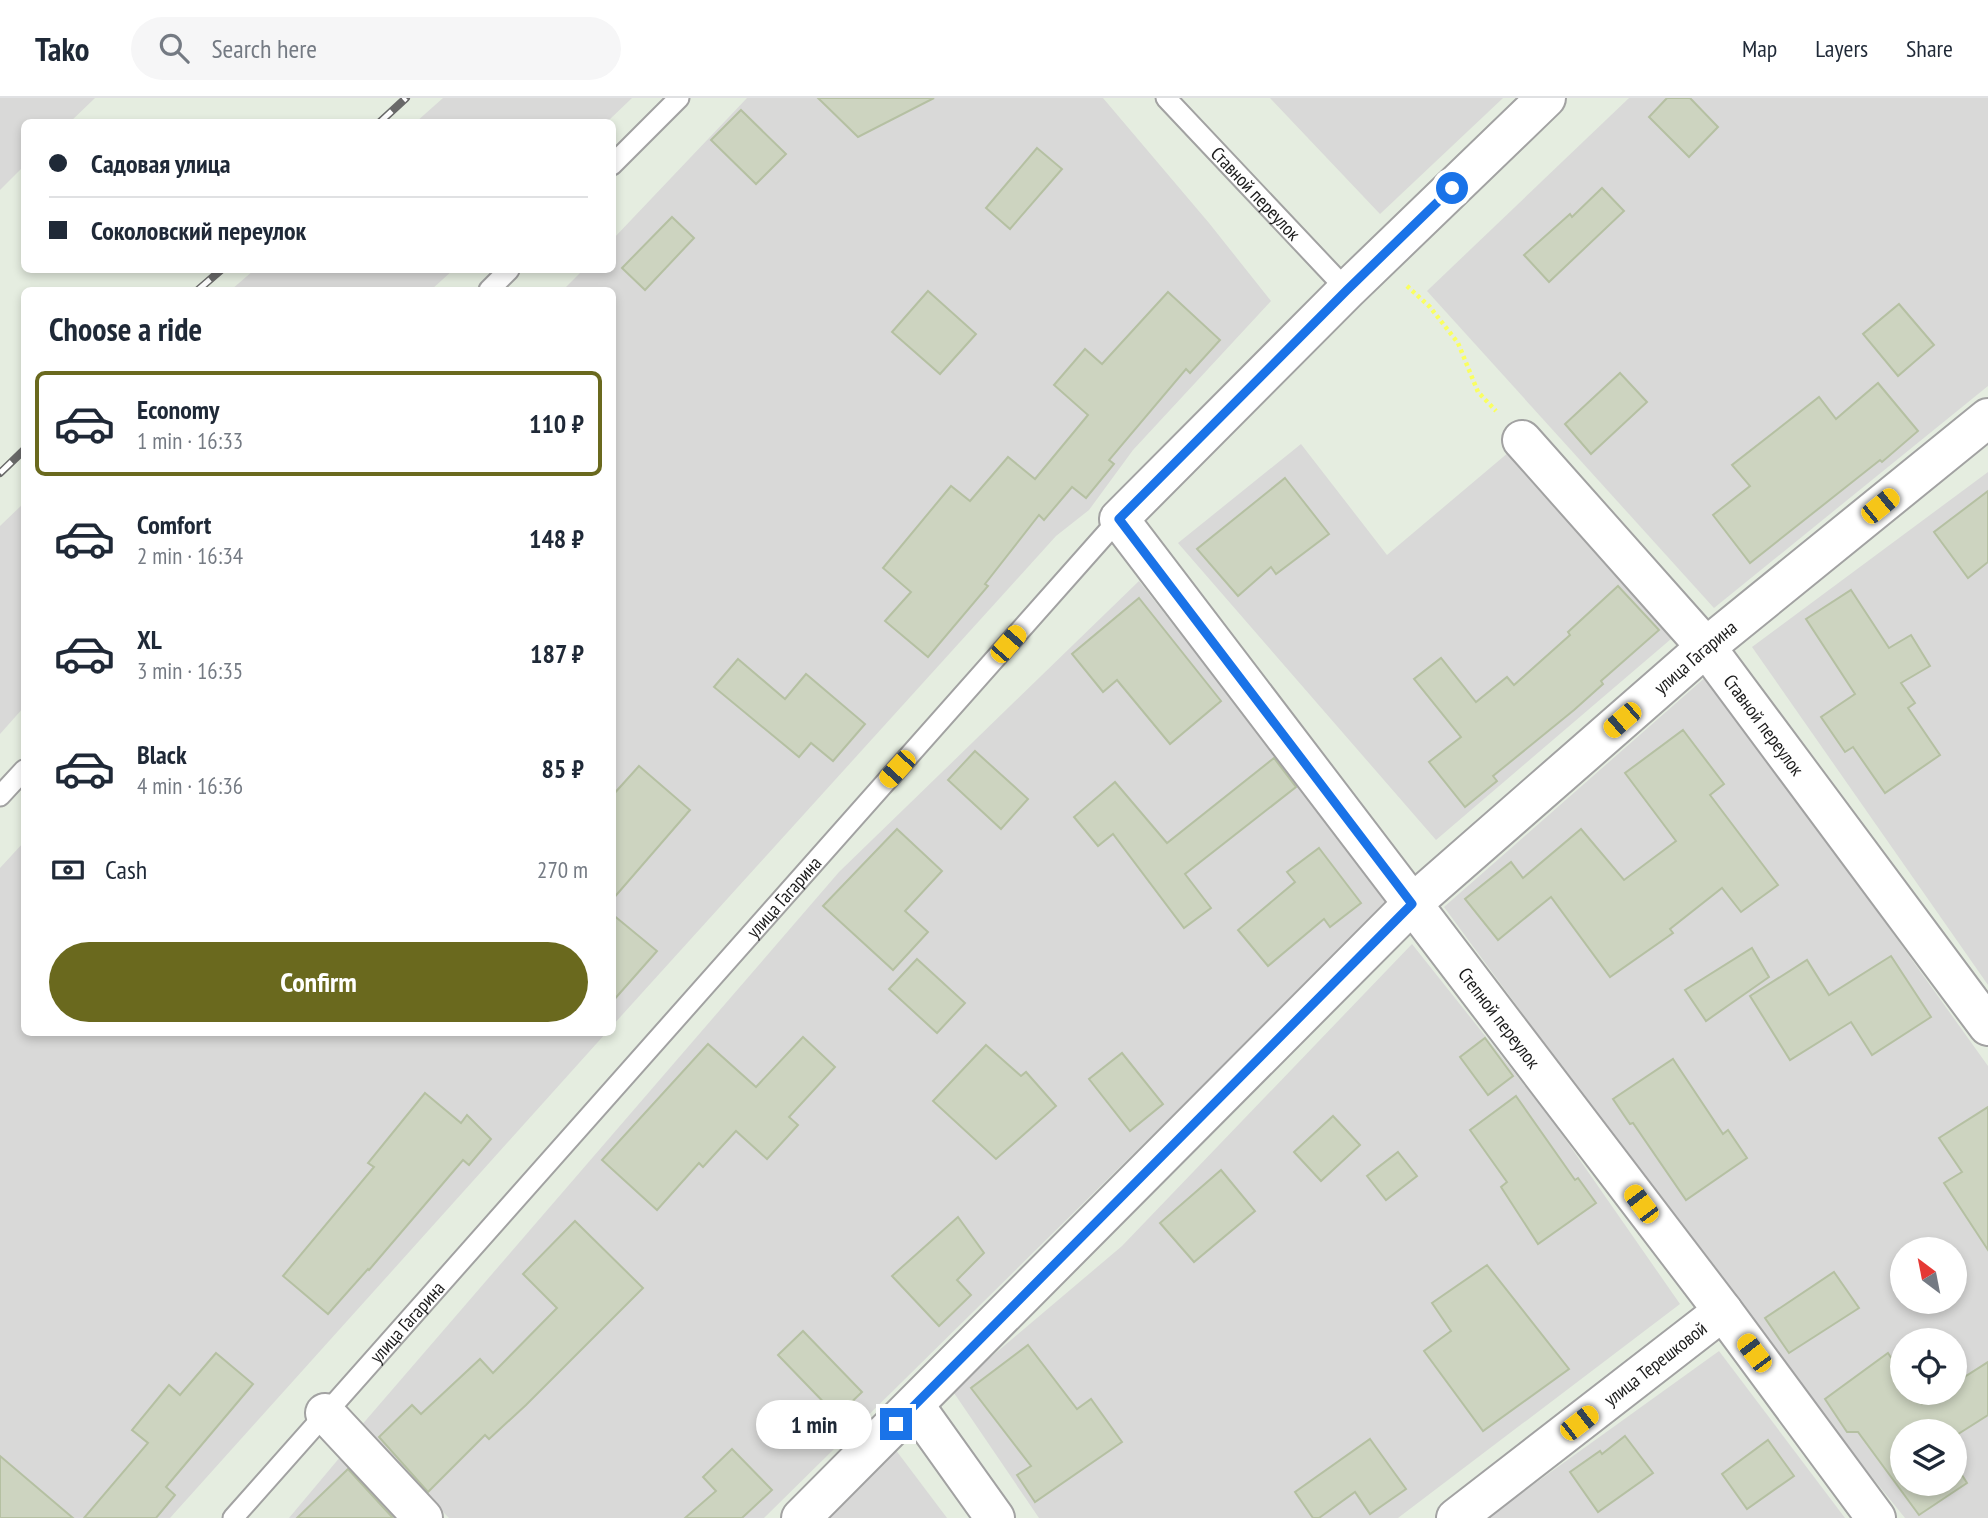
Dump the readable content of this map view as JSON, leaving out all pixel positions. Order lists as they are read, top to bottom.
{
  "streets": {
    "street": [
      "Ставной переулок",
      "улица Гагарина",
      "Степной переулок",
      "улица Терешковой"
    ]
  },
  "crossings": [
    ["Ставной переулок", "улица Гагарина"],
    ["улица Гагарина", "Степной переулок"],
    ["Степной переулок", "улица Терешковой"]
  ],
  "north": "top left",
  "page": {
    "header": "Tako",
    "search": "Search here",
    "nav": ["Map", "Layers", "Share"],
    "banner": ["Садовая улица", "Соколовский переулок"],
    "heading": "Choose a ride",
    "list": [
      {
        "name": "Economy",
        "note": "1 min · 16:33",
        "value": "110 ₽"
      },
      {
        "name": "Comfort",
        "note": "2 min · 16:34",
        "value": "148 ₽"
      },
      {
        "name": "XL",
        "note": "3 min · 16:35",
        "value": "187 ₽"
      },
      {
        "name": "Black",
        "note": "4 min · 16:36",
        "value": "85 ₽"
      }
    ],
    "pay": ["Cash", "270 m"],
    "buttons": "Confirm",
    "bubble": "1 min"
  }
}
